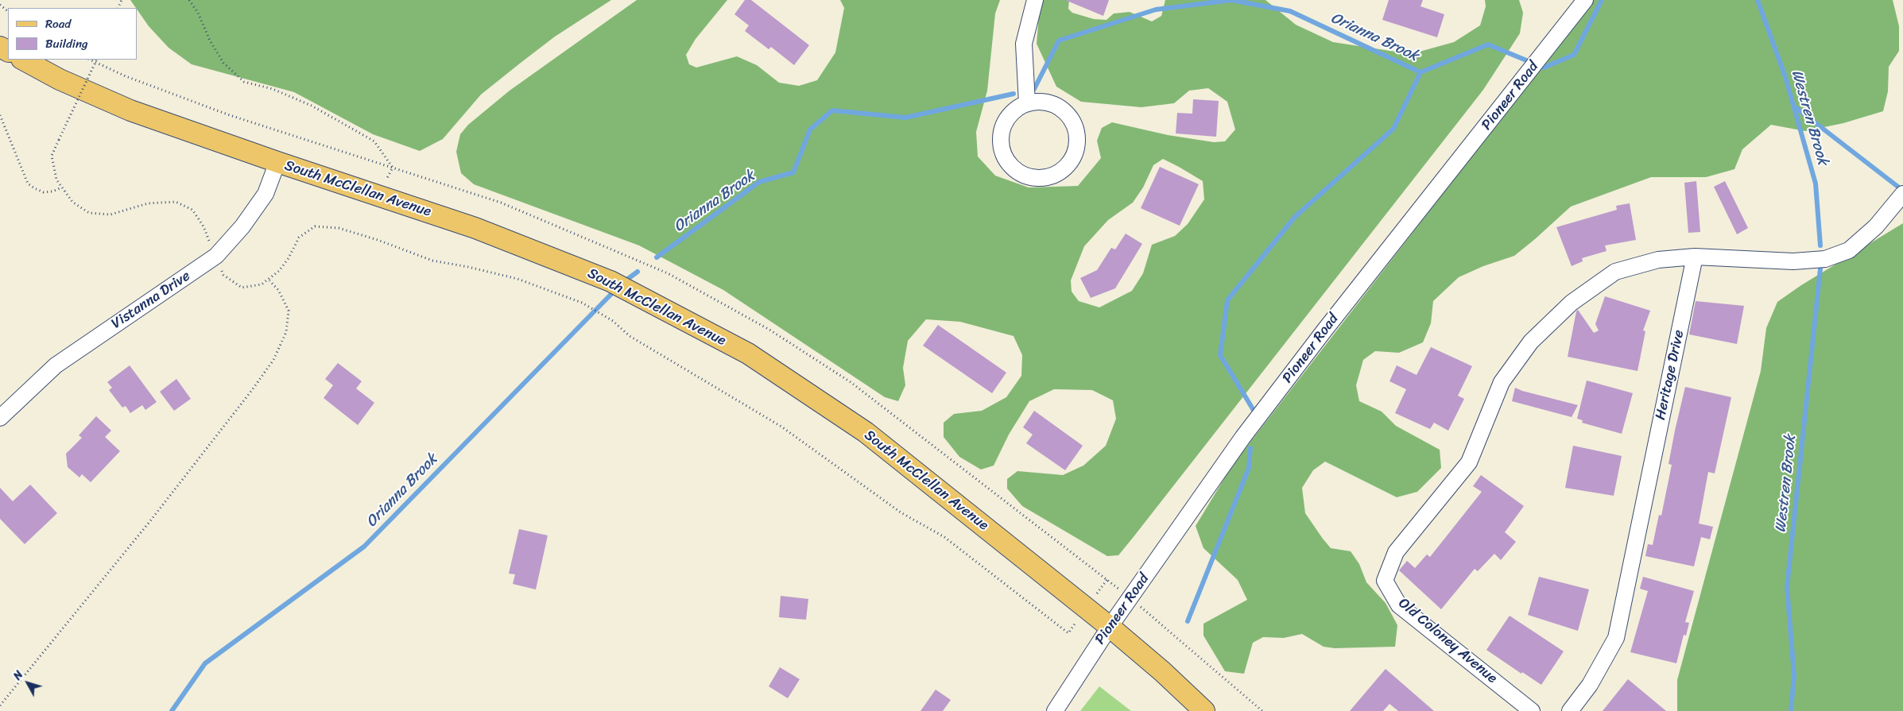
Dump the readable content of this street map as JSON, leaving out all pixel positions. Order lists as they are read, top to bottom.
{
  "streets": {
    "main road": ["South McClellan Avenue"],
    "street": [
      "Pioneer Road",
      "Vistanna Drive",
      "Heritage Drive",
      "Old Coloney Avenue"
    ]
  },
  "crossings": [
    ["Pioneer Road", "South McClellan Avenue"],
    ["South McClellan Avenue", "Vistanna Drive"],
    ["Heritage Drive", "Old Coloney Avenue"]
  ],
  "water": ["Orianna Brook", "Westren Brook"],
  "legend": ["Road", "Building"],
  "north": "top left"
}
